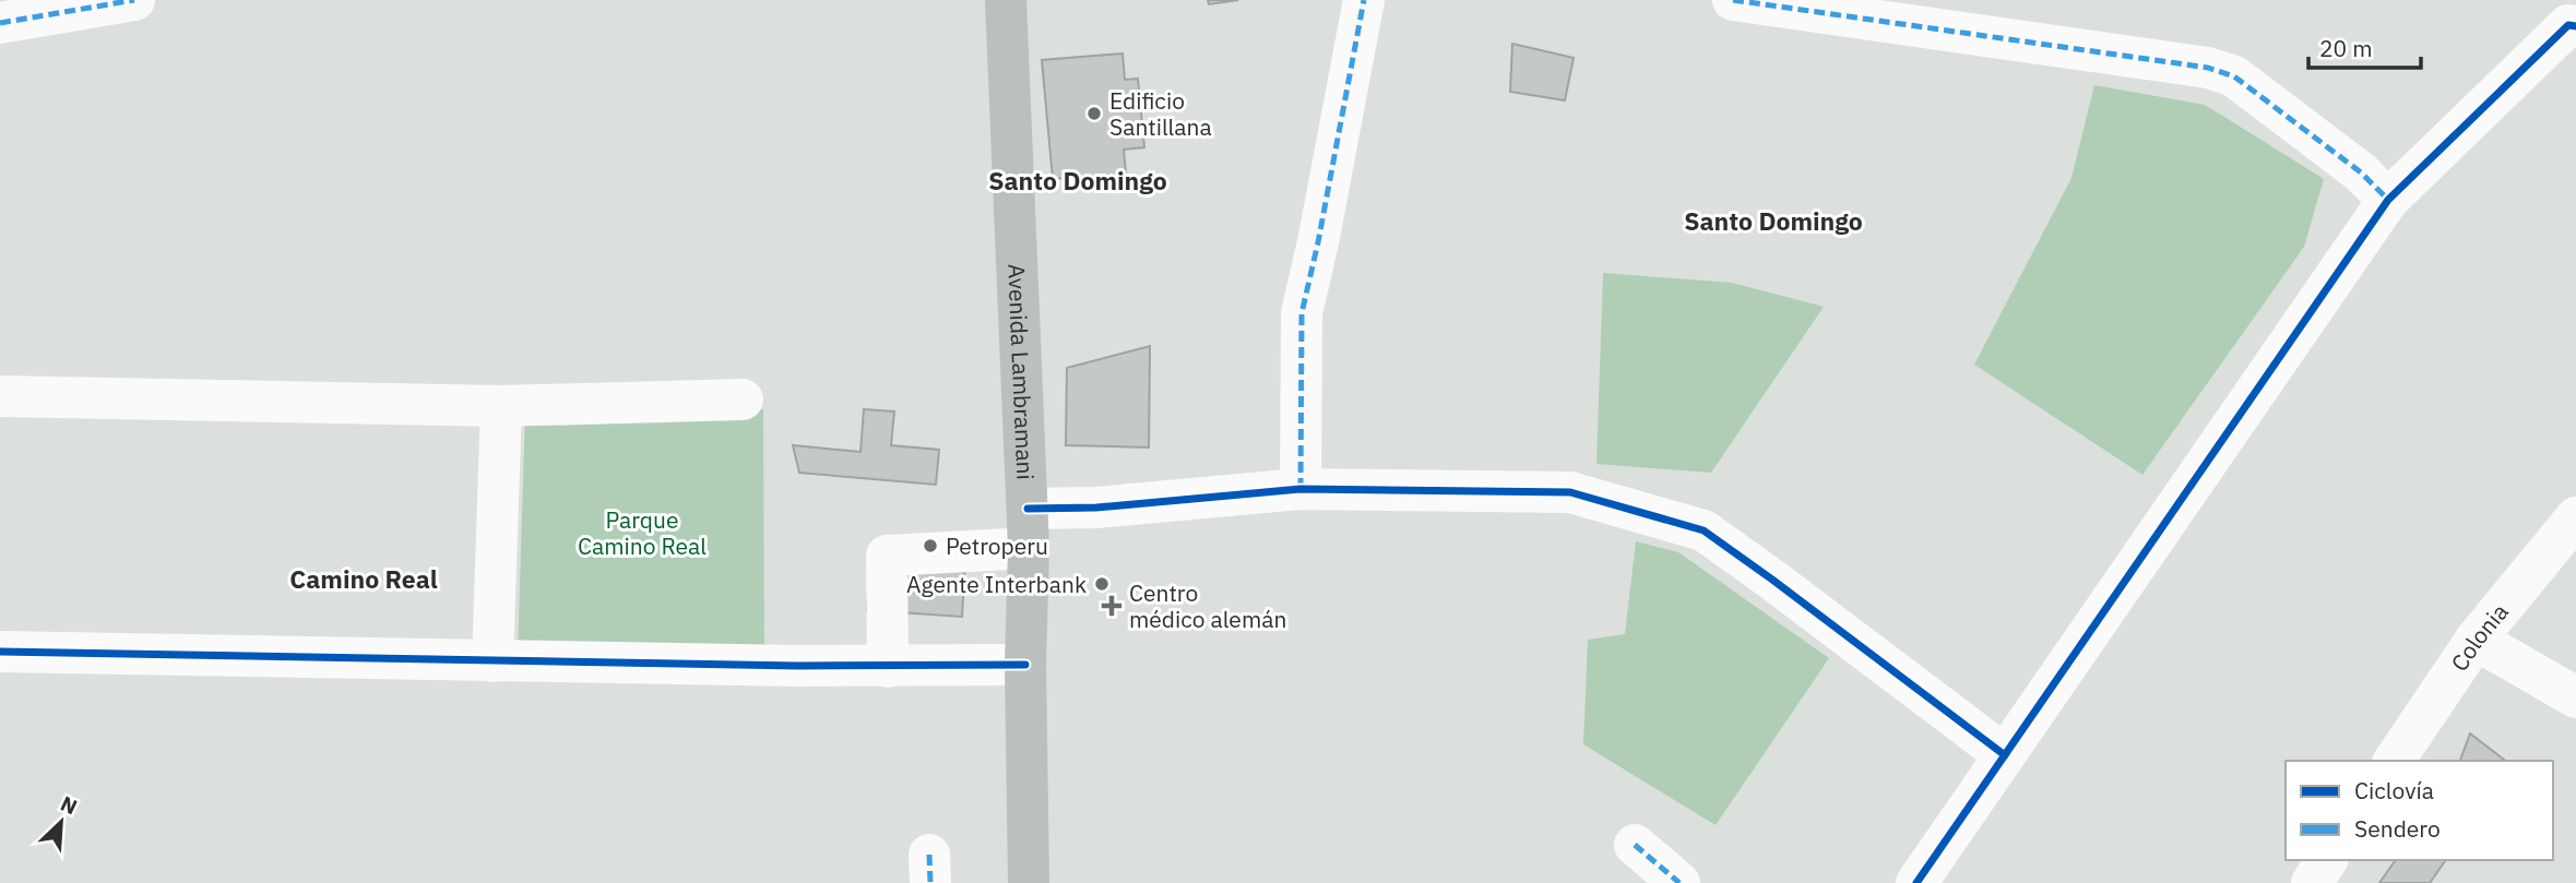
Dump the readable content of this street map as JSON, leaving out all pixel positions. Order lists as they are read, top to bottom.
{
  "streets": {
    "main road": ["Avenida Lambramani"],
    "street": ["Colonia"]
  },
  "districts": ["Santo Domingo", "Santo Domingo", "Camino Real"],
  "parks": ["Parque Camino Real"],
  "places": {
    "other": ["Edificio Santillana", "Petroperu", "Agente Interbank"],
    "health": ["Centro médico alemán"]
  },
  "legend": ["Ciclovía", "Sendero"],
  "scale_bar": "20 m",
  "north": "top right"
}
